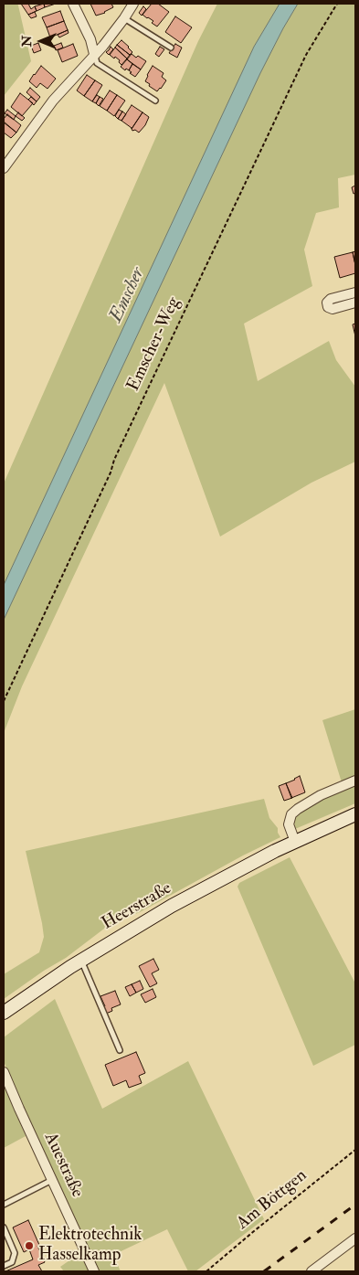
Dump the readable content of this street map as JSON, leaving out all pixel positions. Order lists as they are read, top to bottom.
{
  "streets": {
    "main road": ["Heerstraße"],
    "street": ["Auestraße"],
    "path": ["Emscher-Weg", "Am Böttgen"]
  },
  "water": ["Emscher"],
  "places": ["Elektrotechnik Hasselkamp"],
  "north": "left"
}
